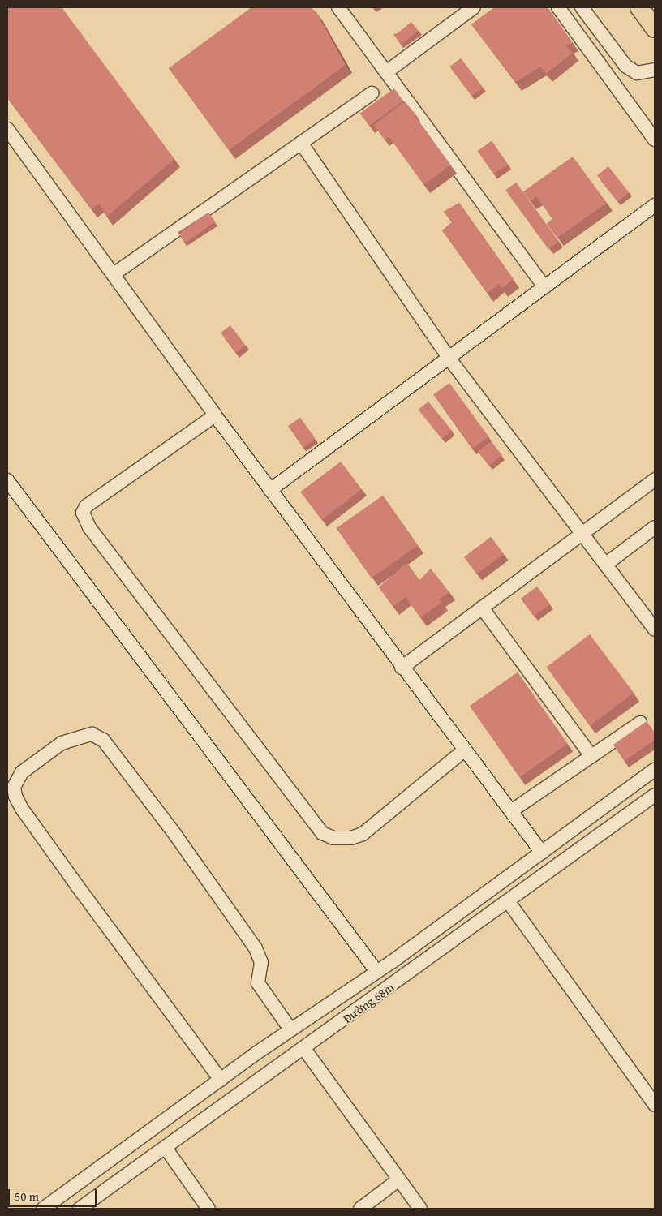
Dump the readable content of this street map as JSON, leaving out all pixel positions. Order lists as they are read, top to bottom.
{
  "streets": {
    "street": ["Đường 68m"]
  },
  "scale_bar": "50 m"
}
